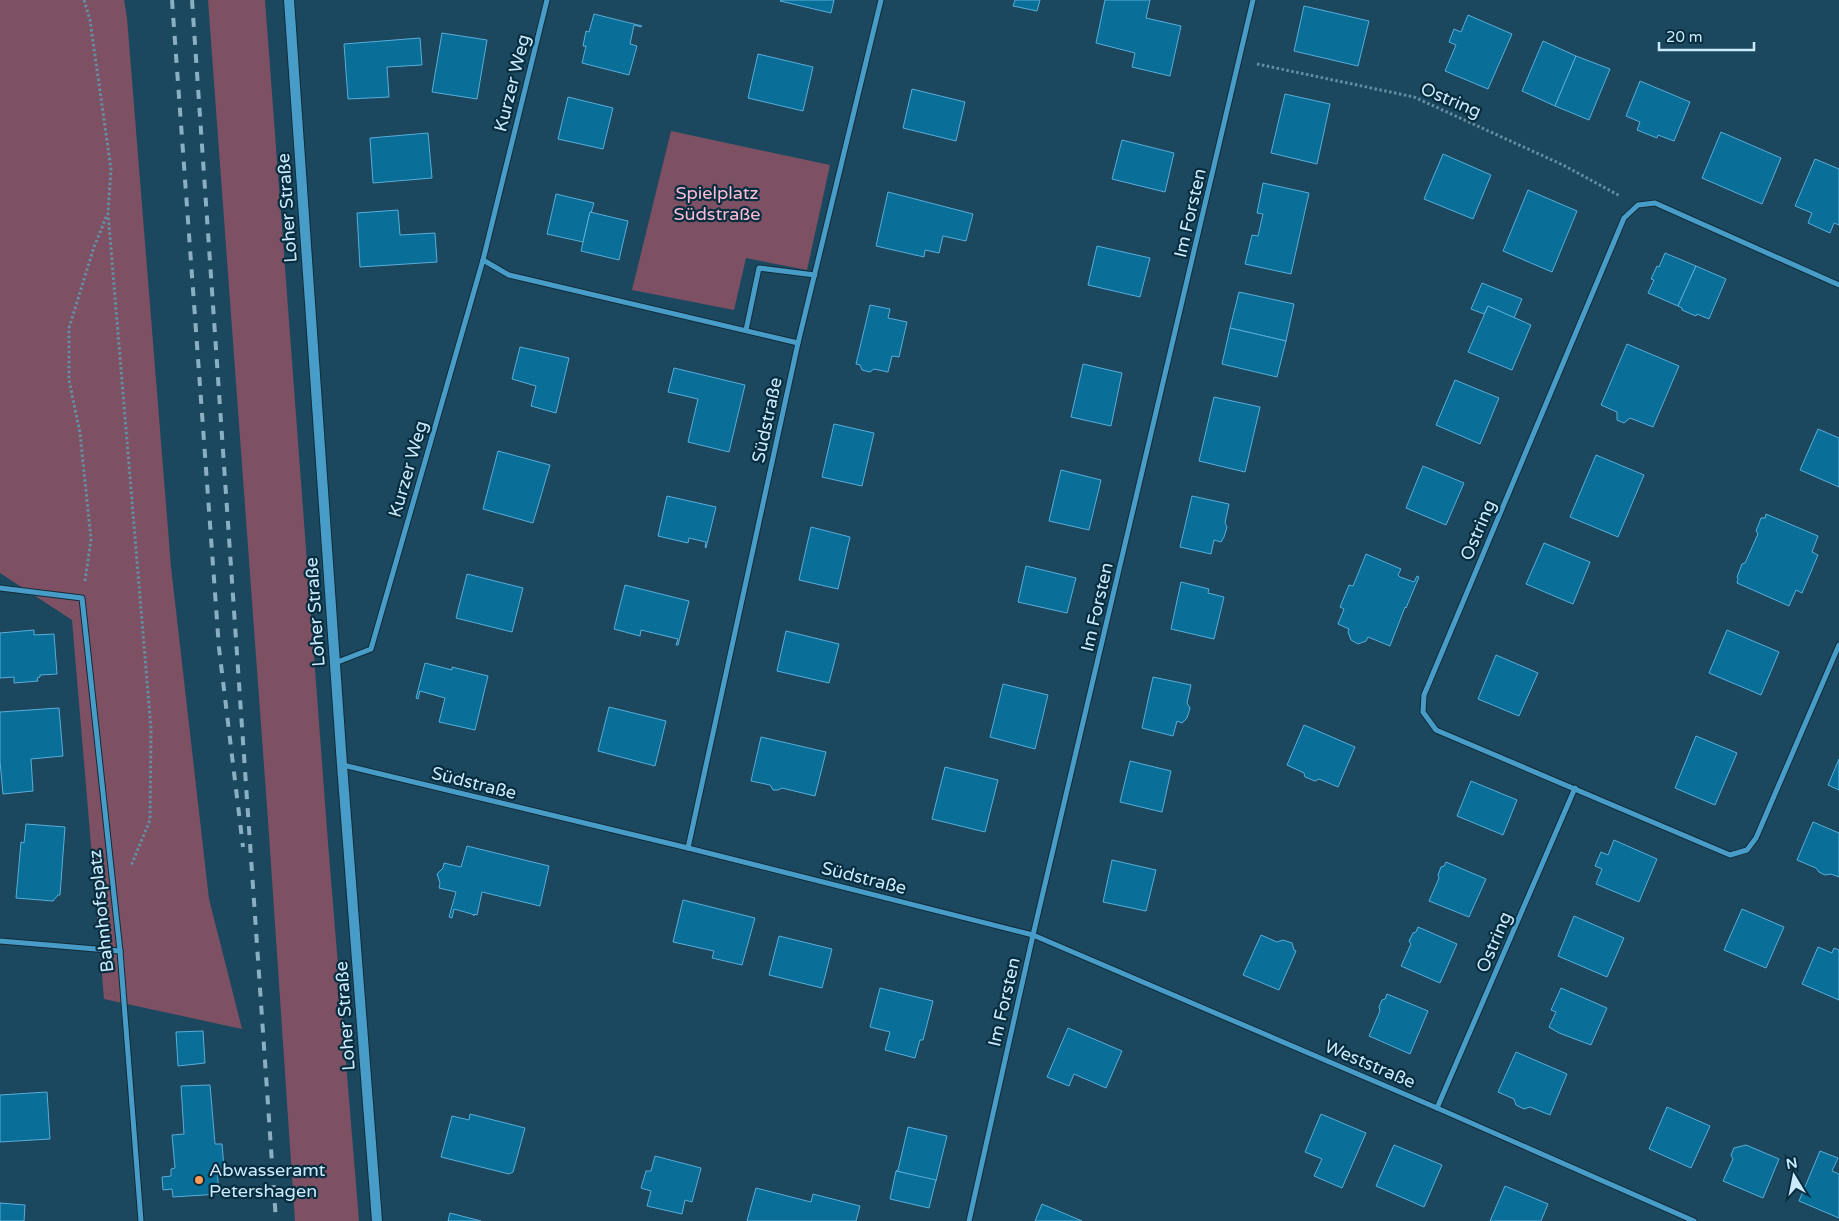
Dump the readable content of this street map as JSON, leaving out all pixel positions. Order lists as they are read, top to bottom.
{
  "streets": {
    "street": [
      "Kurzer Weg",
      "Ostring",
      "Loher Straße",
      "Im Forsten",
      "Südstraße",
      "Bahnhofsplatz",
      "Weststraße"
    ]
  },
  "crossings": [
    ["Kurzer Weg", "Loher Straße"],
    ["Ostring", "Im Forsten"],
    ["Ostring", "Weststraße"],
    ["Loher Straße", "Südstraße"],
    ["Im Forsten", "Südstraße"],
    ["Im Forsten", "Weststraße"],
    ["Südstraße", "Weststraße"]
  ],
  "parks": ["Spielplatz Südstraße"],
  "places": ["Abwasseramt Petershagen"],
  "scale_bar": "20 m",
  "north": "top"
}
